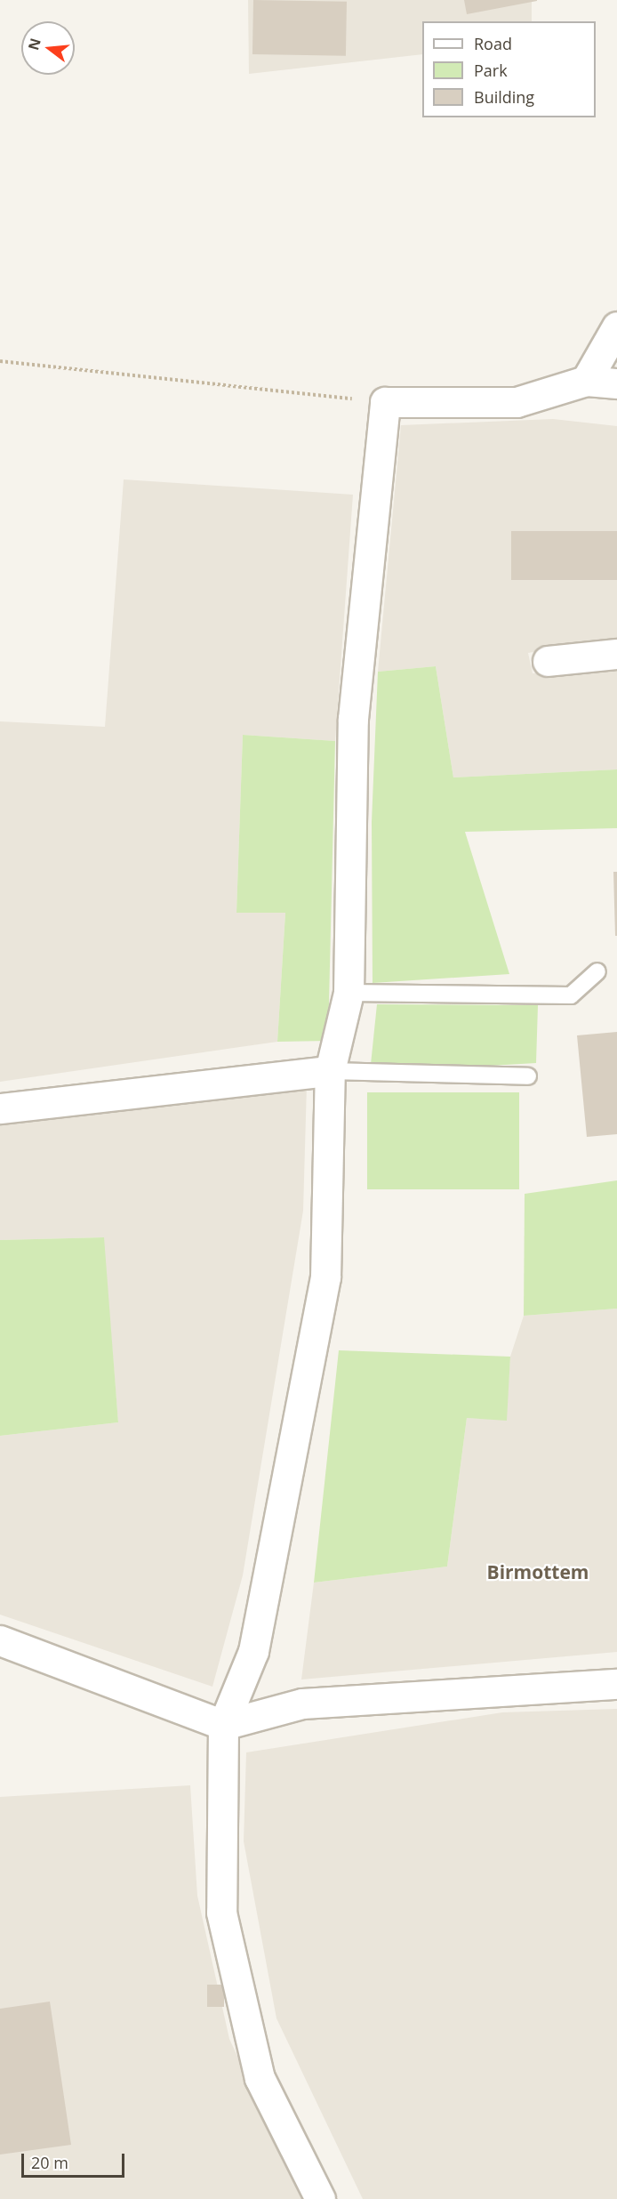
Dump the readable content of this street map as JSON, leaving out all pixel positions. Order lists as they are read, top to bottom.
{
  "districts": ["Birmottem"],
  "legend": ["Road", "Park", "Building"],
  "scale_bar": "20 m",
  "north": "left"
}
